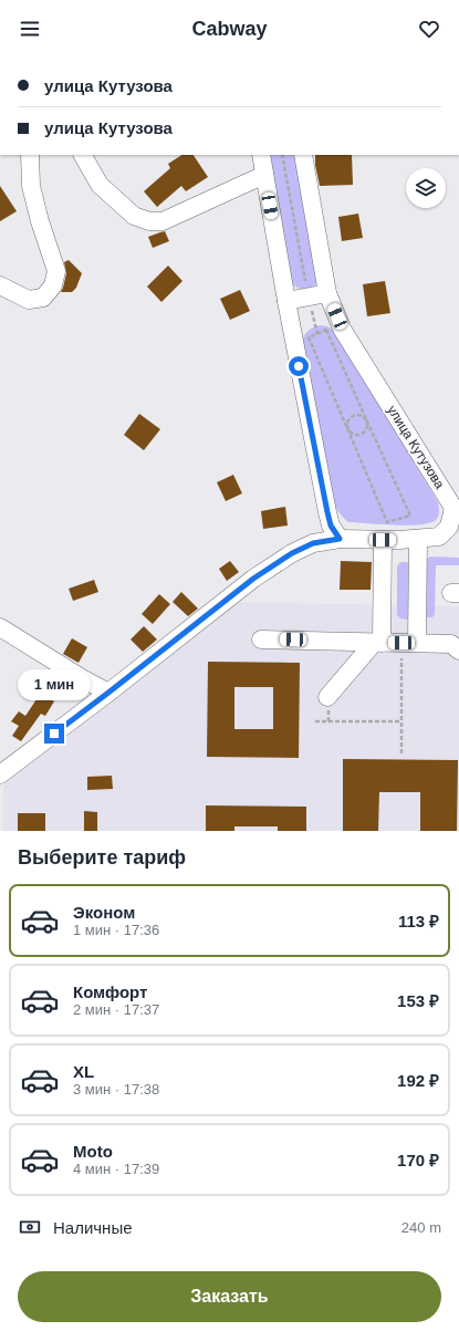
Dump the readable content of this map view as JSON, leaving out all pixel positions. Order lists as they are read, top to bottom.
{
  "streets": {
    "street": ["улица Кутузова"]
  },
  "page": {
    "header": "Cabway",
    "banner": ["улица Кутузова", "улица Кутузова"],
    "bubble": "1 мин",
    "heading": "Выберите тариф",
    "list": [
      {
        "name": "Эконом",
        "note": "1 мин · 17:36",
        "value": "113 ₽"
      },
      {
        "name": "Комфорт",
        "note": "2 мин · 17:37",
        "value": "153 ₽"
      },
      {
        "name": "XL",
        "note": "3 мин · 17:38",
        "value": "192 ₽"
      },
      {
        "name": "Moto",
        "note": "4 мин · 17:39",
        "value": "170 ₽"
      }
    ],
    "pay": ["Наличные", "240 m"],
    "buttons": "Заказать"
  }
}
